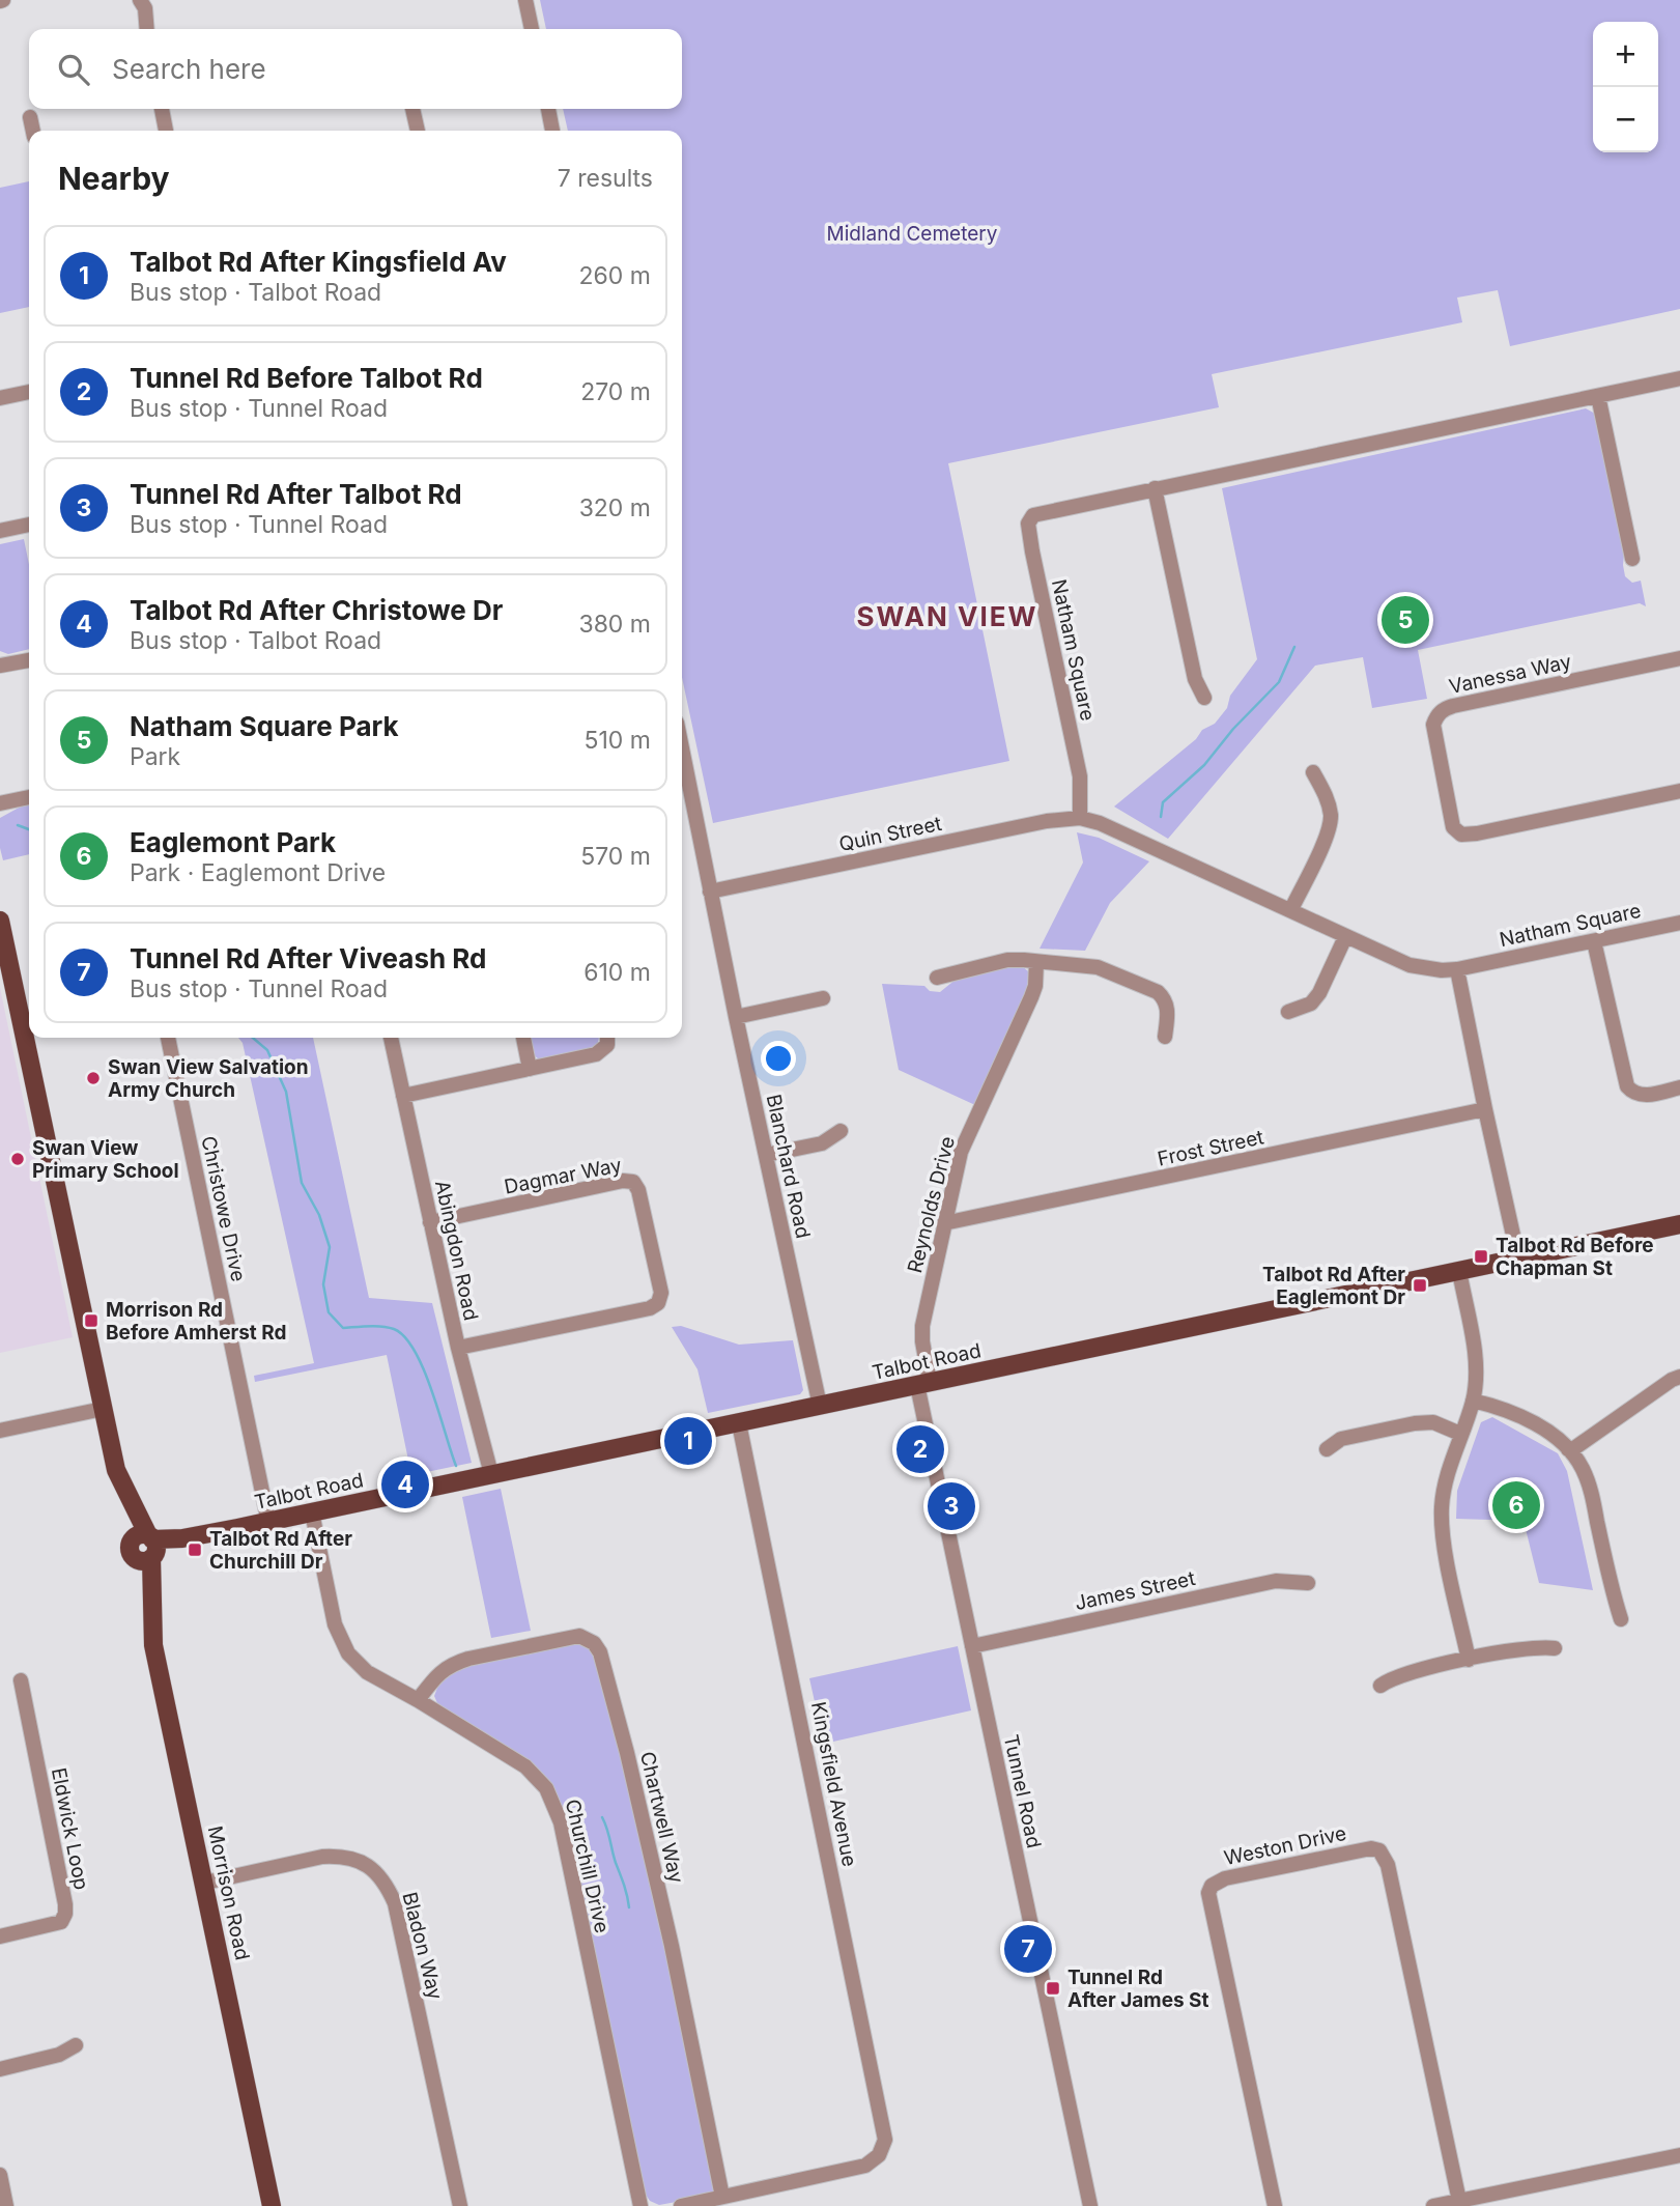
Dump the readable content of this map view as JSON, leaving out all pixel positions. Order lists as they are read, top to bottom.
{
  "streets": {
    "main road": ["Talbot Road", "Morrison Road"],
    "street": [
      "Natham Square",
      "Vanessa Way",
      "Quin Street",
      "Frost Street",
      "Blanchard Road",
      "Dagmar Way",
      "Reynolds Drive",
      "Christowe Drive",
      "Abingdon Road",
      "James Street",
      "Kingsfield Avenue",
      "Tunnel Road",
      "Chartwell Way",
      "Eldwick Loop",
      "Weston Drive",
      "Churchill Drive",
      "Bladon Way"
    ]
  },
  "crossings": [
    ["Natham Square", "Quin Street"],
    ["Quin Street", "Blanchard Road"],
    ["Frost Street", "Reynolds Drive"],
    ["Blanchard Road", "Talbot Road"],
    ["Dagmar Way", "Abingdon Road"],
    ["Reynolds Drive", "Talbot Road"],
    ["Reynolds Drive", "Tunnel Road"],
    ["Christowe Drive", "Talbot Road"],
    ["Abingdon Road", "Talbot Road"],
    ["Talbot Road", "Kingsfield Avenue"],
    ["Talbot Road", "Tunnel Road"],
    ["Talbot Road", "Churchill Drive"],
    ["Talbot Road", "Morrison Road"],
    ["James Street", "Tunnel Road"],
    ["Kingsfield Avenue", "Chartwell Way"],
    ["Chartwell Way", "Churchill Drive"],
    ["Morrison Road", "Bladon Way"]
  ],
  "districts": ["SWAN VIEW"],
  "parks": ["Midland Cemetery"],
  "places": {
    "other": ["Swan View Salvation Army Church", "Swan View Primary School"],
    "transit": [
      "Talbot Rd Before Chapman St",
      "Talbot Rd After Eaglemont Dr",
      "Morrison Rd Before Amherst Rd",
      "Talbot Rd After Churchill Dr",
      "Tunnel Rd After James St"
    ]
  },
  "page": {
    "map_buttons": ["+", "−"],
    "search": "Search here",
    "heading": ["Nearby", "7 results"],
    "list": [
      {
        "mark": "1",
        "name": "Talbot Rd After Kingsfield Av",
        "note": "Bus stop · Talbot Road",
        "value": "260 m"
      },
      {
        "mark": "2",
        "name": "Tunnel Rd Before Talbot Rd",
        "note": "Bus stop · Tunnel Road",
        "value": "270 m"
      },
      {
        "mark": "3",
        "name": "Tunnel Rd After Talbot Rd",
        "note": "Bus stop · Tunnel Road",
        "value": "320 m"
      },
      {
        "mark": "4",
        "name": "Talbot Rd After Christowe Dr",
        "note": "Bus stop · Talbot Road",
        "value": "380 m"
      },
      {
        "mark": "5",
        "name": "Natham Square Park",
        "note": "Park",
        "value": "510 m"
      },
      {
        "mark": "6",
        "name": "Eaglemont Park",
        "note": "Park · Eaglemont Drive",
        "value": "570 m"
      },
      {
        "mark": "7",
        "name": "Tunnel Rd After Viveash Rd",
        "note": "Bus stop · Tunnel Road",
        "value": "610 m"
      }
    ],
    "pins": [
      "5",
      "1",
      "2",
      "4",
      "6",
      "3",
      "7"
    ]
  }
}
